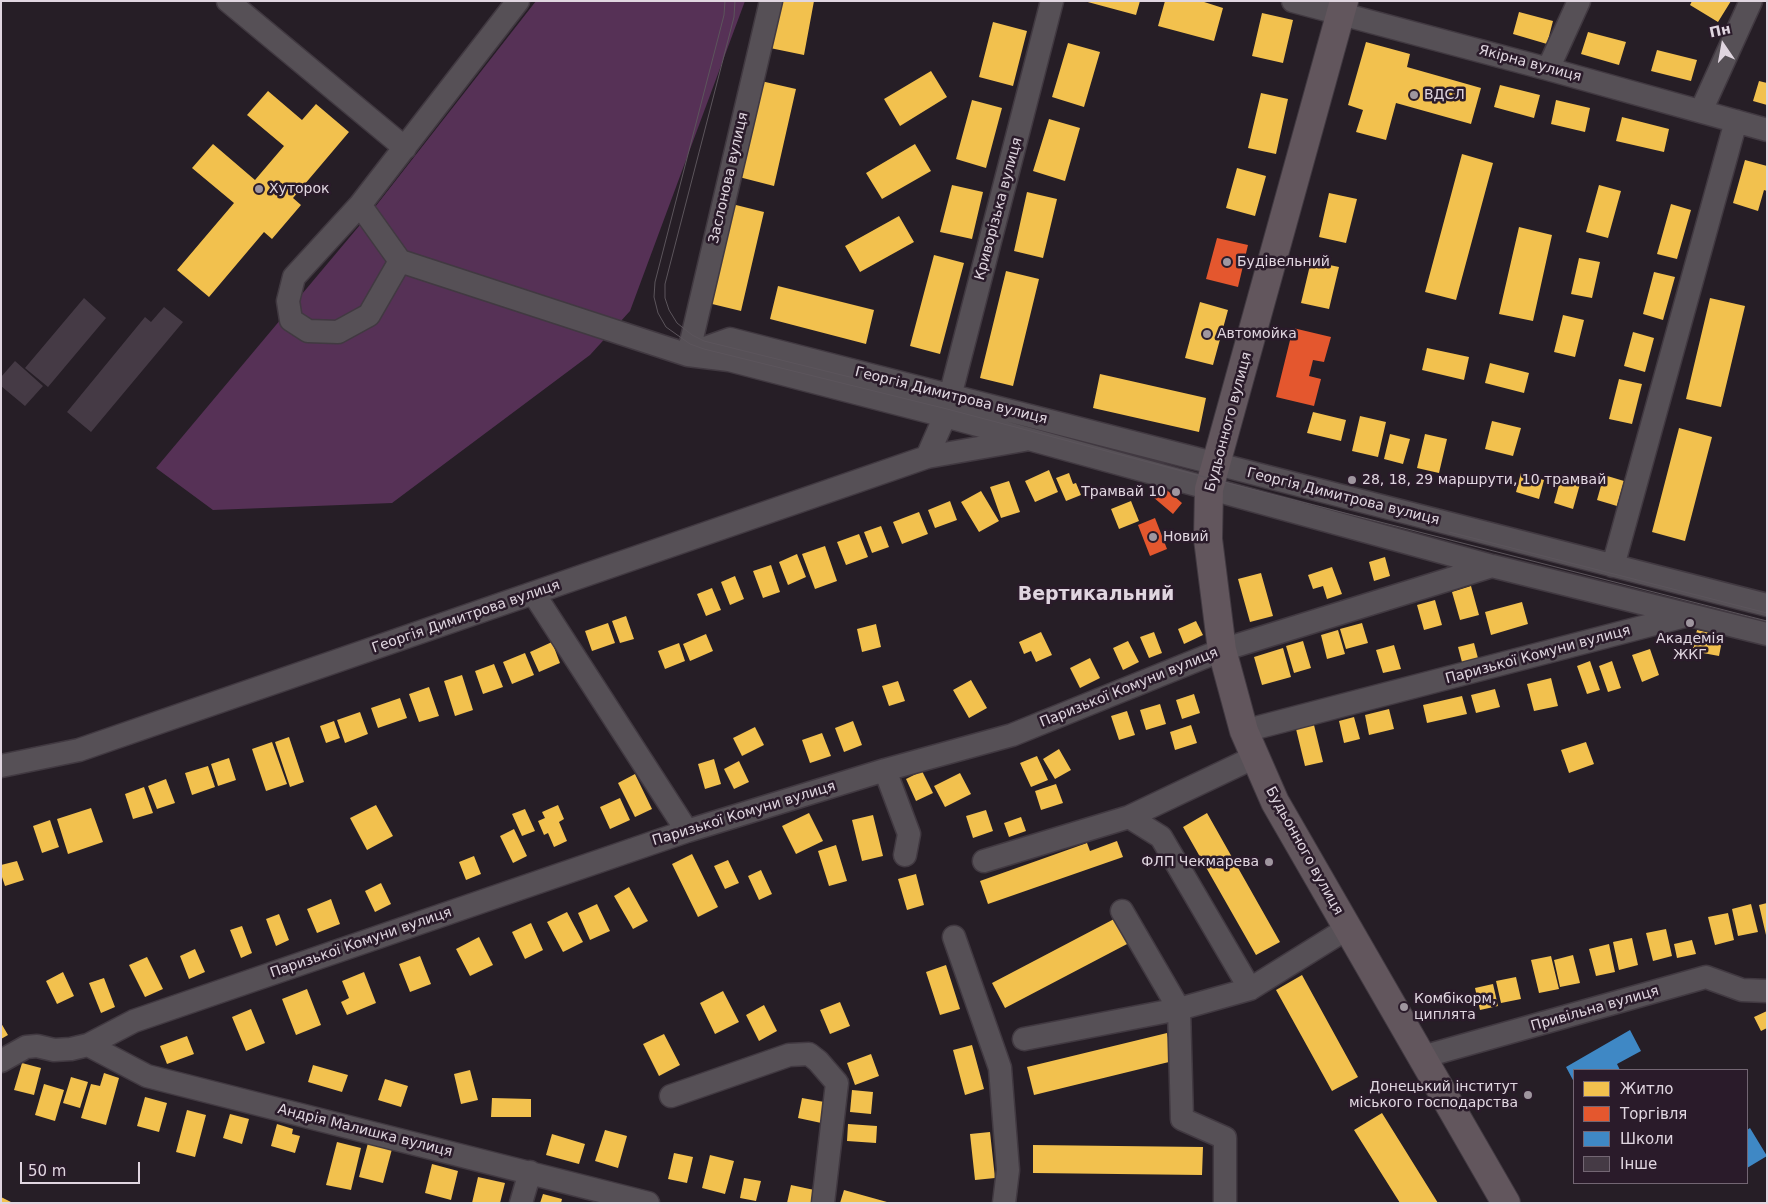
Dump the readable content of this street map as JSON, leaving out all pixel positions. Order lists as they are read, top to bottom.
{
  "streets": {
    "main road": ["Будьонного вулиця"],
    "street": [
      "Якірна вулиця",
      "Заслонова вулиця",
      "Криворізька вулиця",
      "Георгія Димитрова вулиця",
      "Паризької Комуни вулиця",
      "Привільна вулиця",
      "Андрія Малишка вулиця"
    ]
  },
  "crossings": [
    ["Якірна вулиця", "Будьонного вулиця"],
    ["Заслонова вулиця", "Георгія Димитрова вулиця"],
    ["Криворізька вулиця", "Георгія Димитрова вулиця"],
    ["Георгія Димитрова вулиця", "Будьонного вулиця"],
    ["Георгія Димитрова вулиця", "Паризької Комуни вулиця"],
    ["Будьонного вулиця", "Паризької Комуни вулиця"],
    ["Будьонного вулиця", "Привільна вулиця"],
    ["Паризької Комуни вулиця", "Андрія Малишка вулиця"]
  ],
  "districts": ["Вертикальний"],
  "places": [
    "ВДСЛ",
    "Хуторок",
    "Будівельний",
    "Автомойка",
    "28, 18, 29 маршрути, 10 трамвай",
    "Трамвай 10",
    "Новий",
    "Академія ЖКГ",
    "ФЛП Чекмарева",
    "Комбікорм, циплята",
    "Донецький інститут міського господарства"
  ],
  "legend": [
    "Житло",
    "Торгівля",
    "Школи",
    "Інше"
  ],
  "scale_bar": "50 m",
  "north": "top"
}
